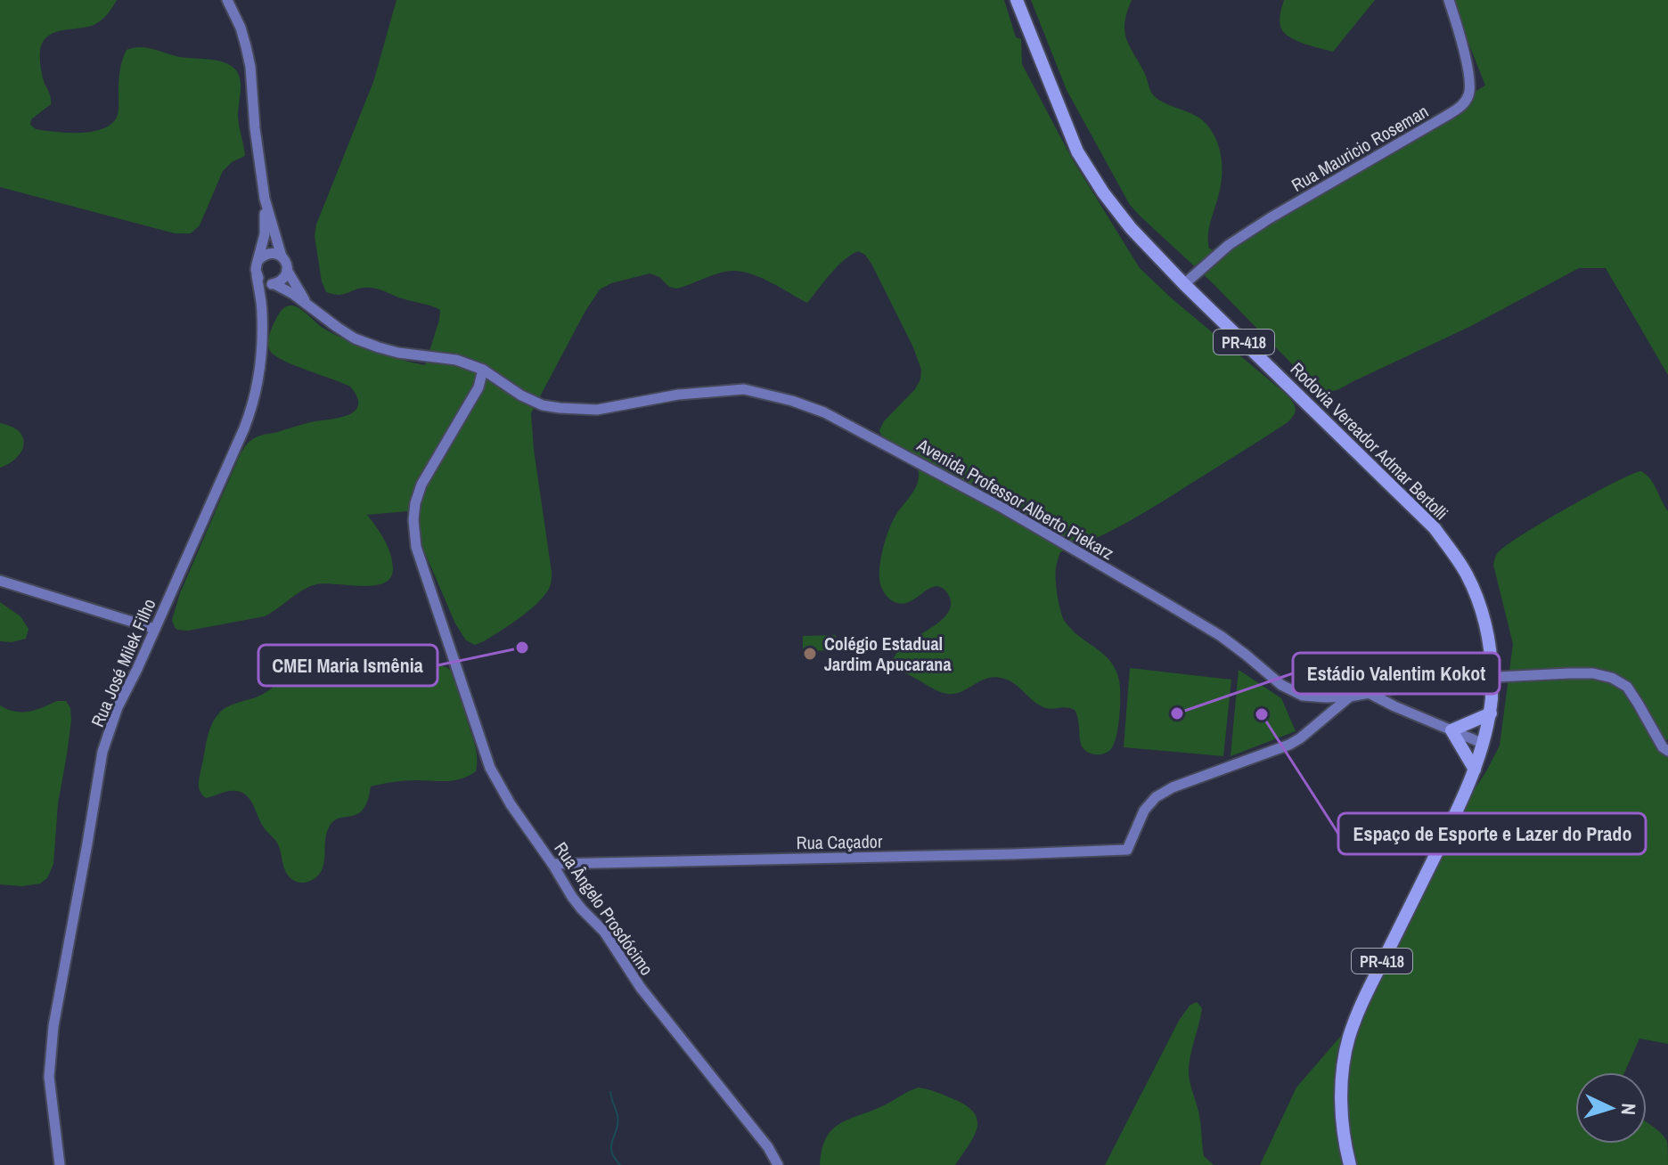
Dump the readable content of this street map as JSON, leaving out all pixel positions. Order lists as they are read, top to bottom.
{
  "streets": {
    "highway": ["PR-418", "Rodovia Vereador Admar Bertolli"],
    "main road": [
      "Rua Mauricio Roseman",
      "Avenida Professor Alberto Piekarz",
      "Rua José Milek Filho",
      "Rua Caçador",
      "Rua Ângelo Prosdócimo"
    ]
  },
  "crossings": [
    ["Rua Mauricio Roseman", "Rodovia Vereador Admar Bertolli"],
    ["Avenida Professor Alberto Piekarz", "Rua José Milek Filho"],
    ["Avenida Professor Alberto Piekarz", "Rua Caçador"],
    ["Avenida Professor Alberto Piekarz", "Rua Ângelo Prosdócimo"],
    ["Rua Caçador", "Rua Ângelo Prosdócimo"]
  ],
  "places": [
    "CMEI Maria Ismênia",
    "Colégio Estadual Jardim Apucarana",
    "Estádio Valentim Kokot",
    "Espaço de Esporte e Lazer do Prado"
  ],
  "north": "right"
}
